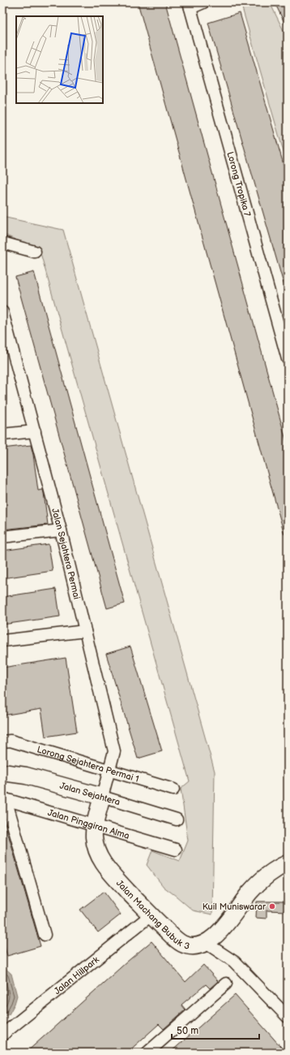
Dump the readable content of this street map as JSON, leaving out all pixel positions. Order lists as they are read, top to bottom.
{
  "streets": {
    "main road": ["Jalan Sejahtera", "Jalan Machang Bubuk 3"],
    "street": [
      "Lorong Tropika 7",
      "Jalan Sejahtera Permai",
      "Lorong Sejahtera Permai 1",
      "Jalan Pinggiran Alma",
      "Jalan Hillpark"
    ]
  },
  "crossings": [
    ["Jalan Sejahtera Permai", "Lorong Sejahtera Permai 1"],
    ["Jalan Sejahtera Permai", "Jalan Sejahtera"],
    ["Jalan Sejahtera Permai", "Jalan Machang Bubuk 3"],
    ["Jalan Sejahtera", "Jalan Machang Bubuk 3"],
    ["Jalan Pinggiran Alma", "Jalan Machang Bubuk 3"],
    ["Jalan Machang Bubuk 3", "Jalan Hillpark"]
  ],
  "places": ["Kuil Muniswarar"],
  "scale_bar": "50 m"
}
